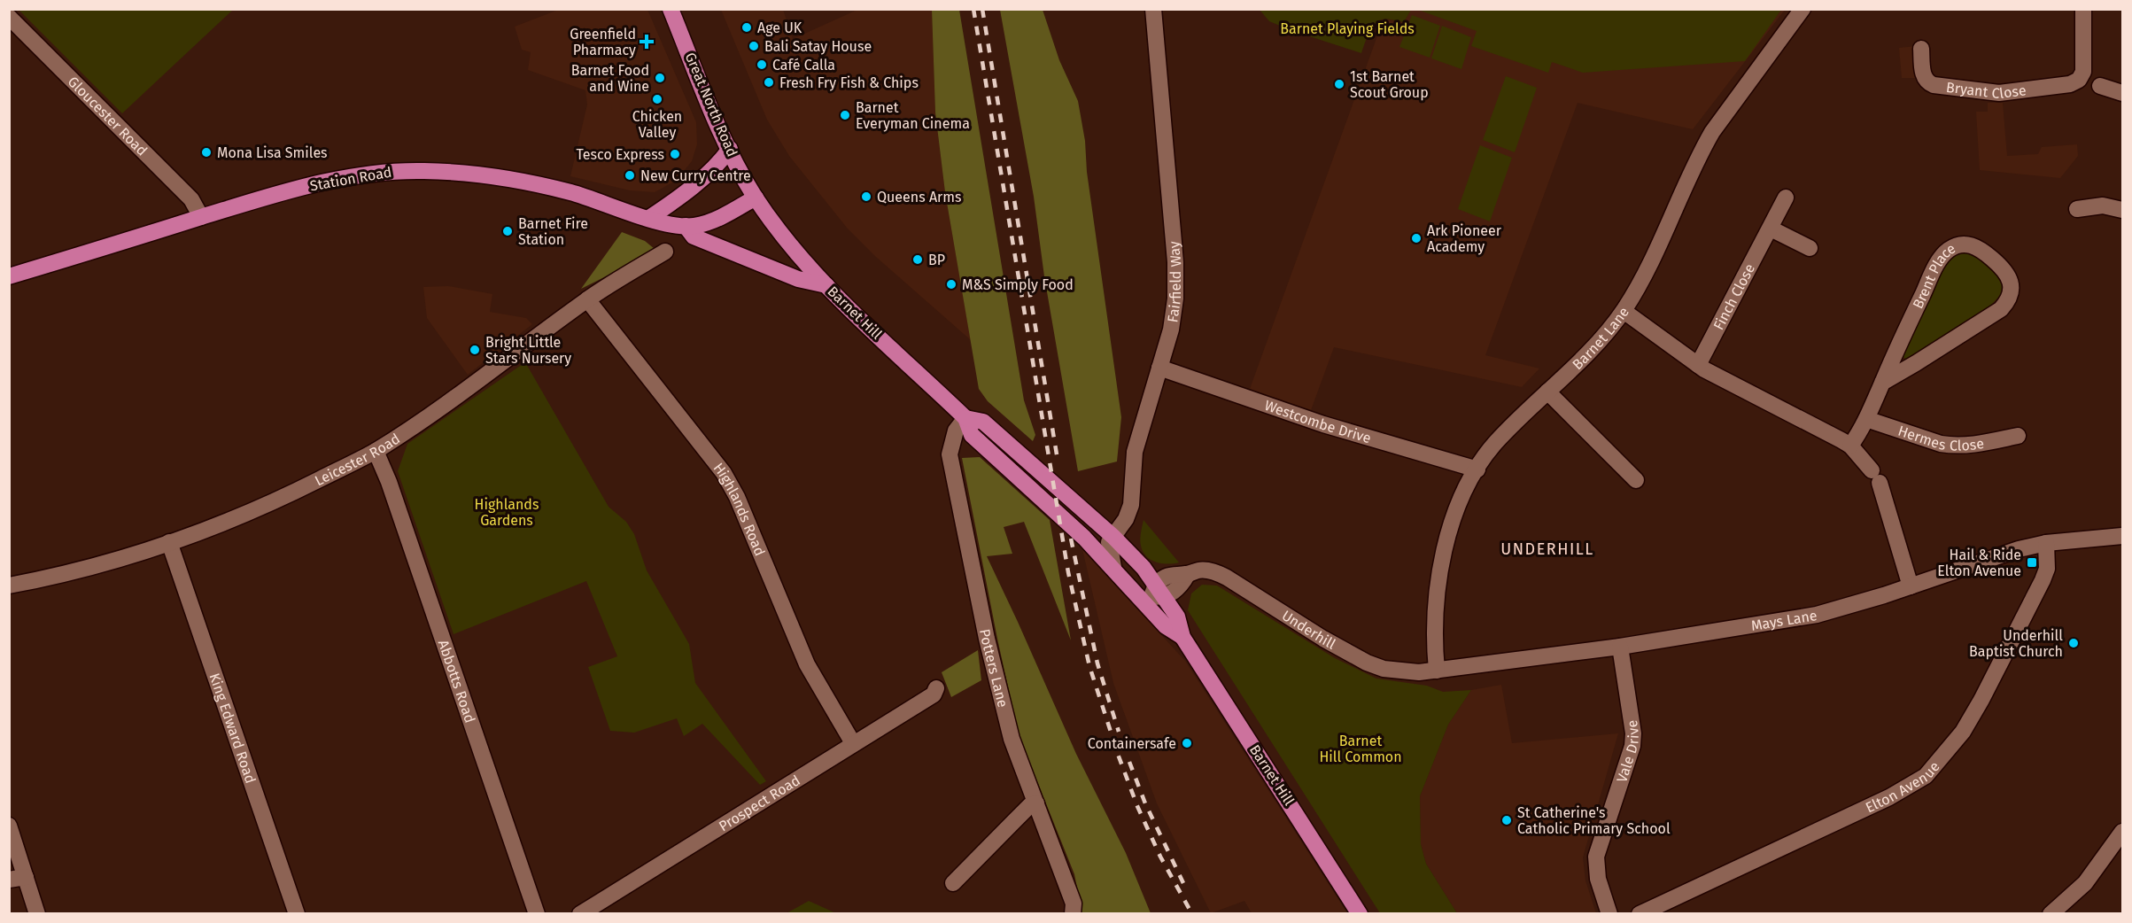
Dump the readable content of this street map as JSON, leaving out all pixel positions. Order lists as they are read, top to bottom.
{
  "streets": {
    "main road": ["Great North Road", "Station Road", "Barnet Hill"],
    "street": [
      "Bryant Close",
      "Gloucester Road",
      "Brent Place",
      "Fairfield Way",
      "Finch Close",
      "Barnet Lane",
      "Westcombe Drive",
      "Hermes Close",
      "Leicester Road",
      "Highlands Road",
      "Mays Lane",
      "Underhill",
      "Potters Lane",
      "Abbotts Road",
      "King Edward Road",
      "Vale Drive",
      "Elton Avenue",
      "Prospect Road"
    ]
  },
  "crossings": [
    ["Great North Road", "Station Road"],
    ["Great North Road", "Barnet Hill"],
    ["Gloucester Road", "Station Road"],
    ["Station Road", "Barnet Hill"],
    ["Brent Place", "Hermes Close"],
    ["Fairfield Way", "Barnet Hill"],
    ["Fairfield Way", "Westcombe Drive"],
    ["Barnet Hill", "Underhill"],
    ["Barnet Hill", "Potters Lane"],
    ["Barnet Lane", "Westcombe Drive"],
    ["Barnet Lane", "Mays Lane"],
    ["Barnet Lane", "Underhill"],
    ["Leicester Road", "Highlands Road"],
    ["Leicester Road", "Abbotts Road"],
    ["Leicester Road", "King Edward Road"],
    ["Highlands Road", "Prospect Road"],
    ["Mays Lane", "Underhill"],
    ["Mays Lane", "Vale Drive"],
    ["Mays Lane", "Elton Avenue"]
  ],
  "districts": ["UNDERHILL"],
  "parks": ["Barnet Playing Fields", "Highlands Gardens", "Barnet Hill Common"],
  "places": {
    "other": [
      "Age UK",
      "Bali Satay House",
      "Café Calla",
      "Barnet Food and Wine",
      "Fresh Fry Fish & Chips",
      "1st Barnet Scout Group",
      "Chicken Valley",
      "Barnet Everyman Cinema",
      "Mona Lisa Smiles",
      "Tesco Express",
      "New Curry Centre",
      "Queens Arms",
      "Barnet Fire Station",
      "Ark Pioneer Academy",
      "BP",
      "M&S Simply Food",
      "Bright Little Stars Nursery",
      "Underhill Baptist Church",
      "Containersafe",
      "St Catherine's Catholic Primary School"
    ],
    "health": ["Greenfield Pharmacy"],
    "transit": ["Hail & Ride Elton Avenue"]
  }
}
